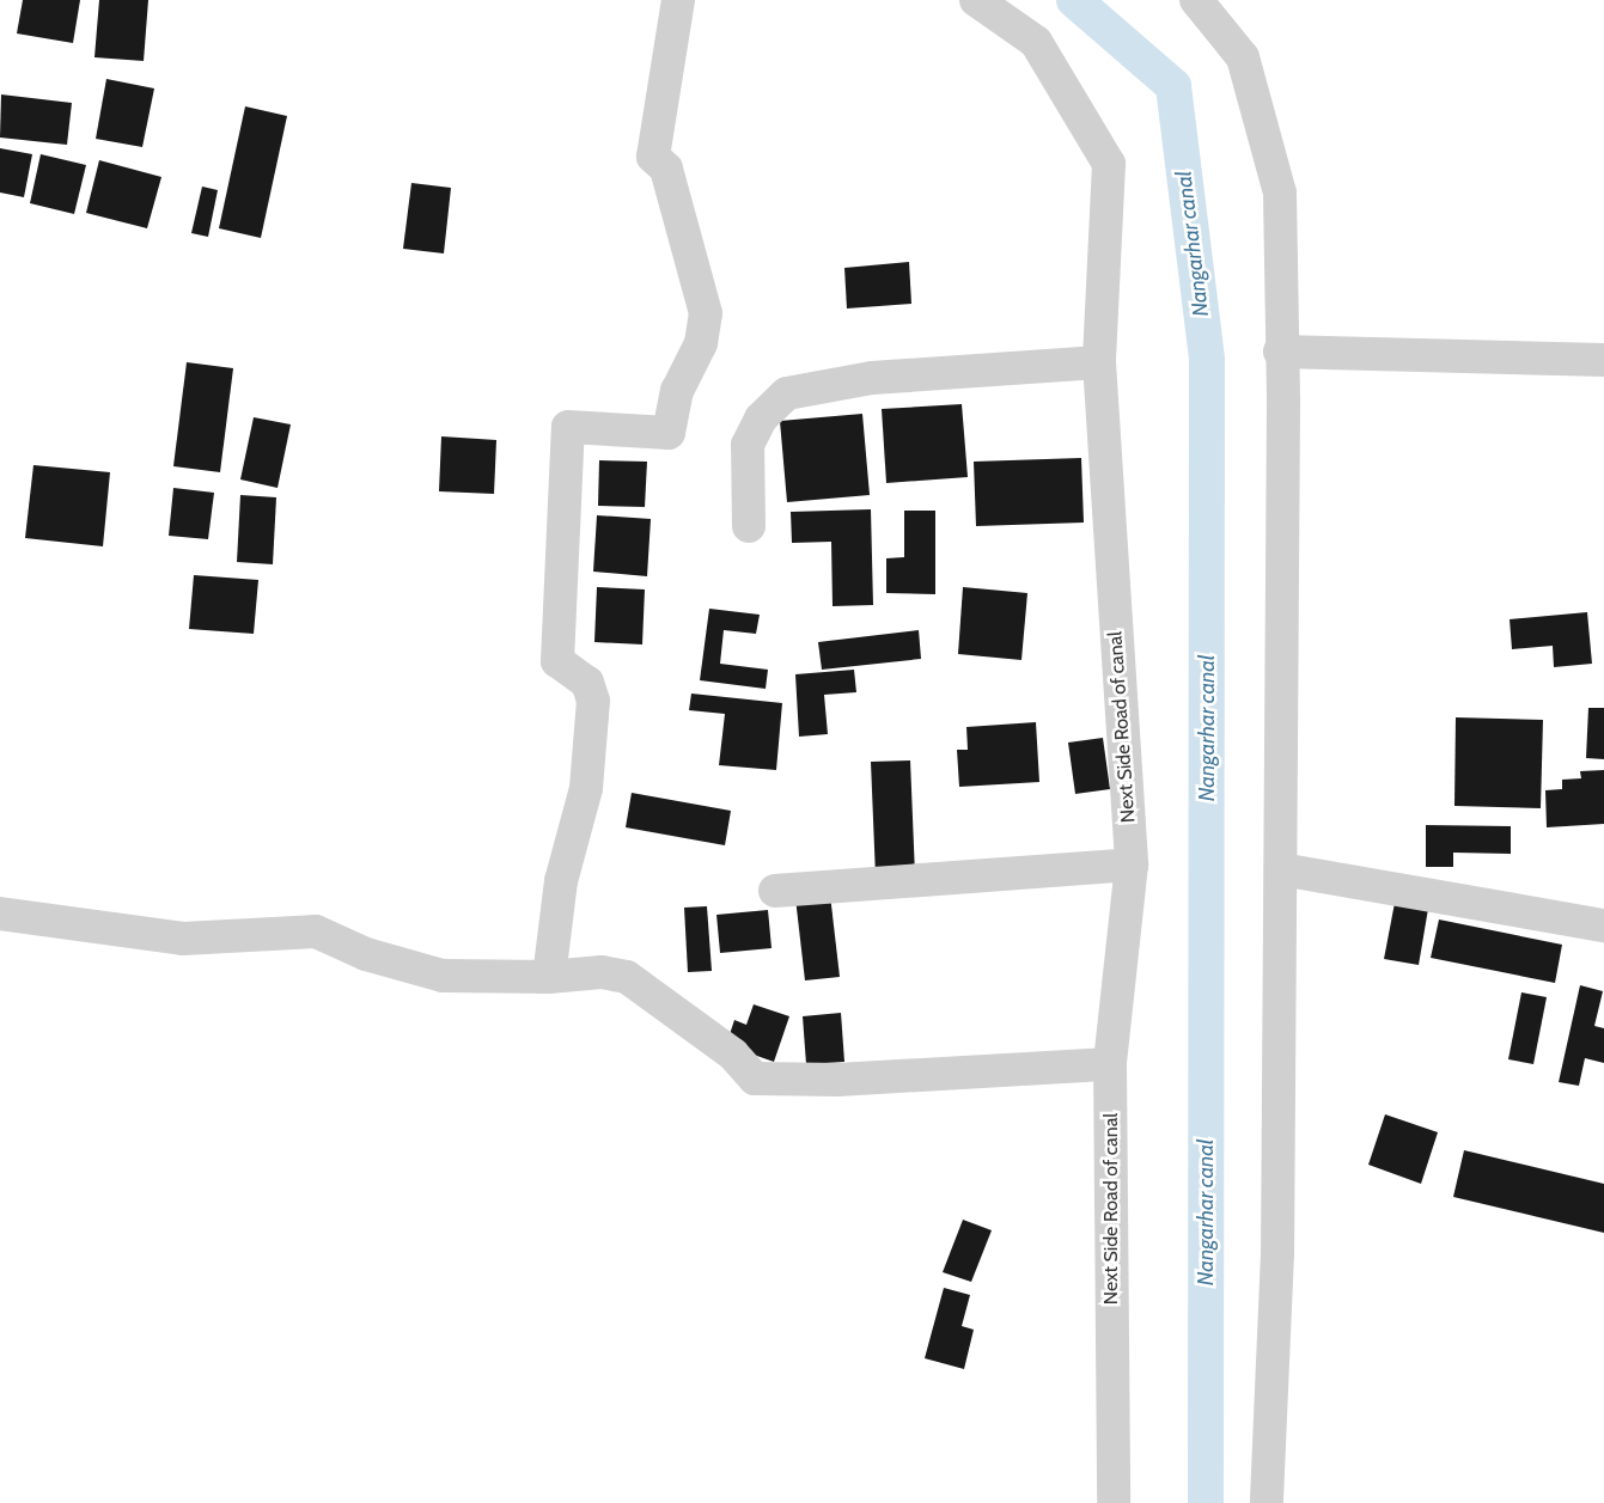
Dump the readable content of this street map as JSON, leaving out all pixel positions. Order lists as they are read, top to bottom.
{
  "streets": {
    "street": ["Next Side Road of canal"]
  },
  "water": ["Nangarhar canal"]
}
